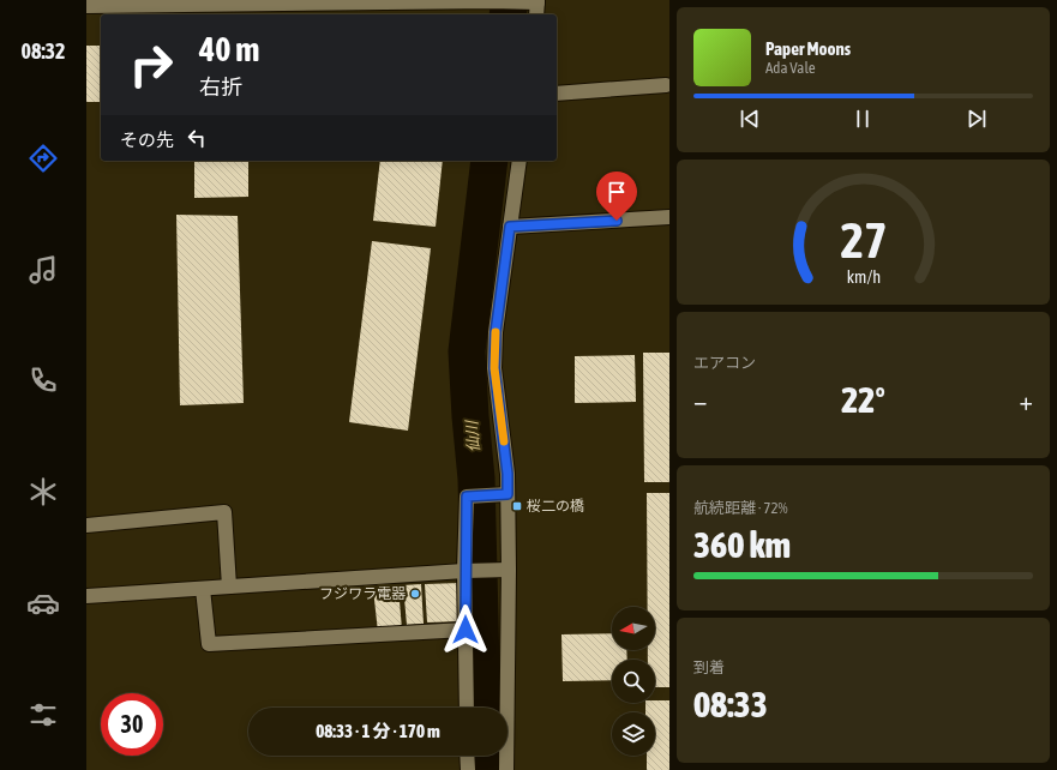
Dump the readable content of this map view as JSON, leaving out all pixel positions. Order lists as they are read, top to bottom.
{
  "water": ["仙川"],
  "places": {
    "transit": ["桜二の橋"],
    "other": ["フジワラ電器"]
  },
  "north": "left",
  "page": {
    "tabs": "08:32",
    "turn": ["40 m", "右折"],
    "song": ["Paper Moons", "Ada Vale"],
    "then": "その先",
    "tile": [
      "エアコン",
      ["航続距離 · 72%", "360 km"],
      ["到着", "08:33"]
    ],
    "heat": ["−", "22°", "+"],
    "limit": "30",
    "trip": "08:33 · 1 分 · 170 m",
    "gauge": ["27", "km/h"]
  }
}
